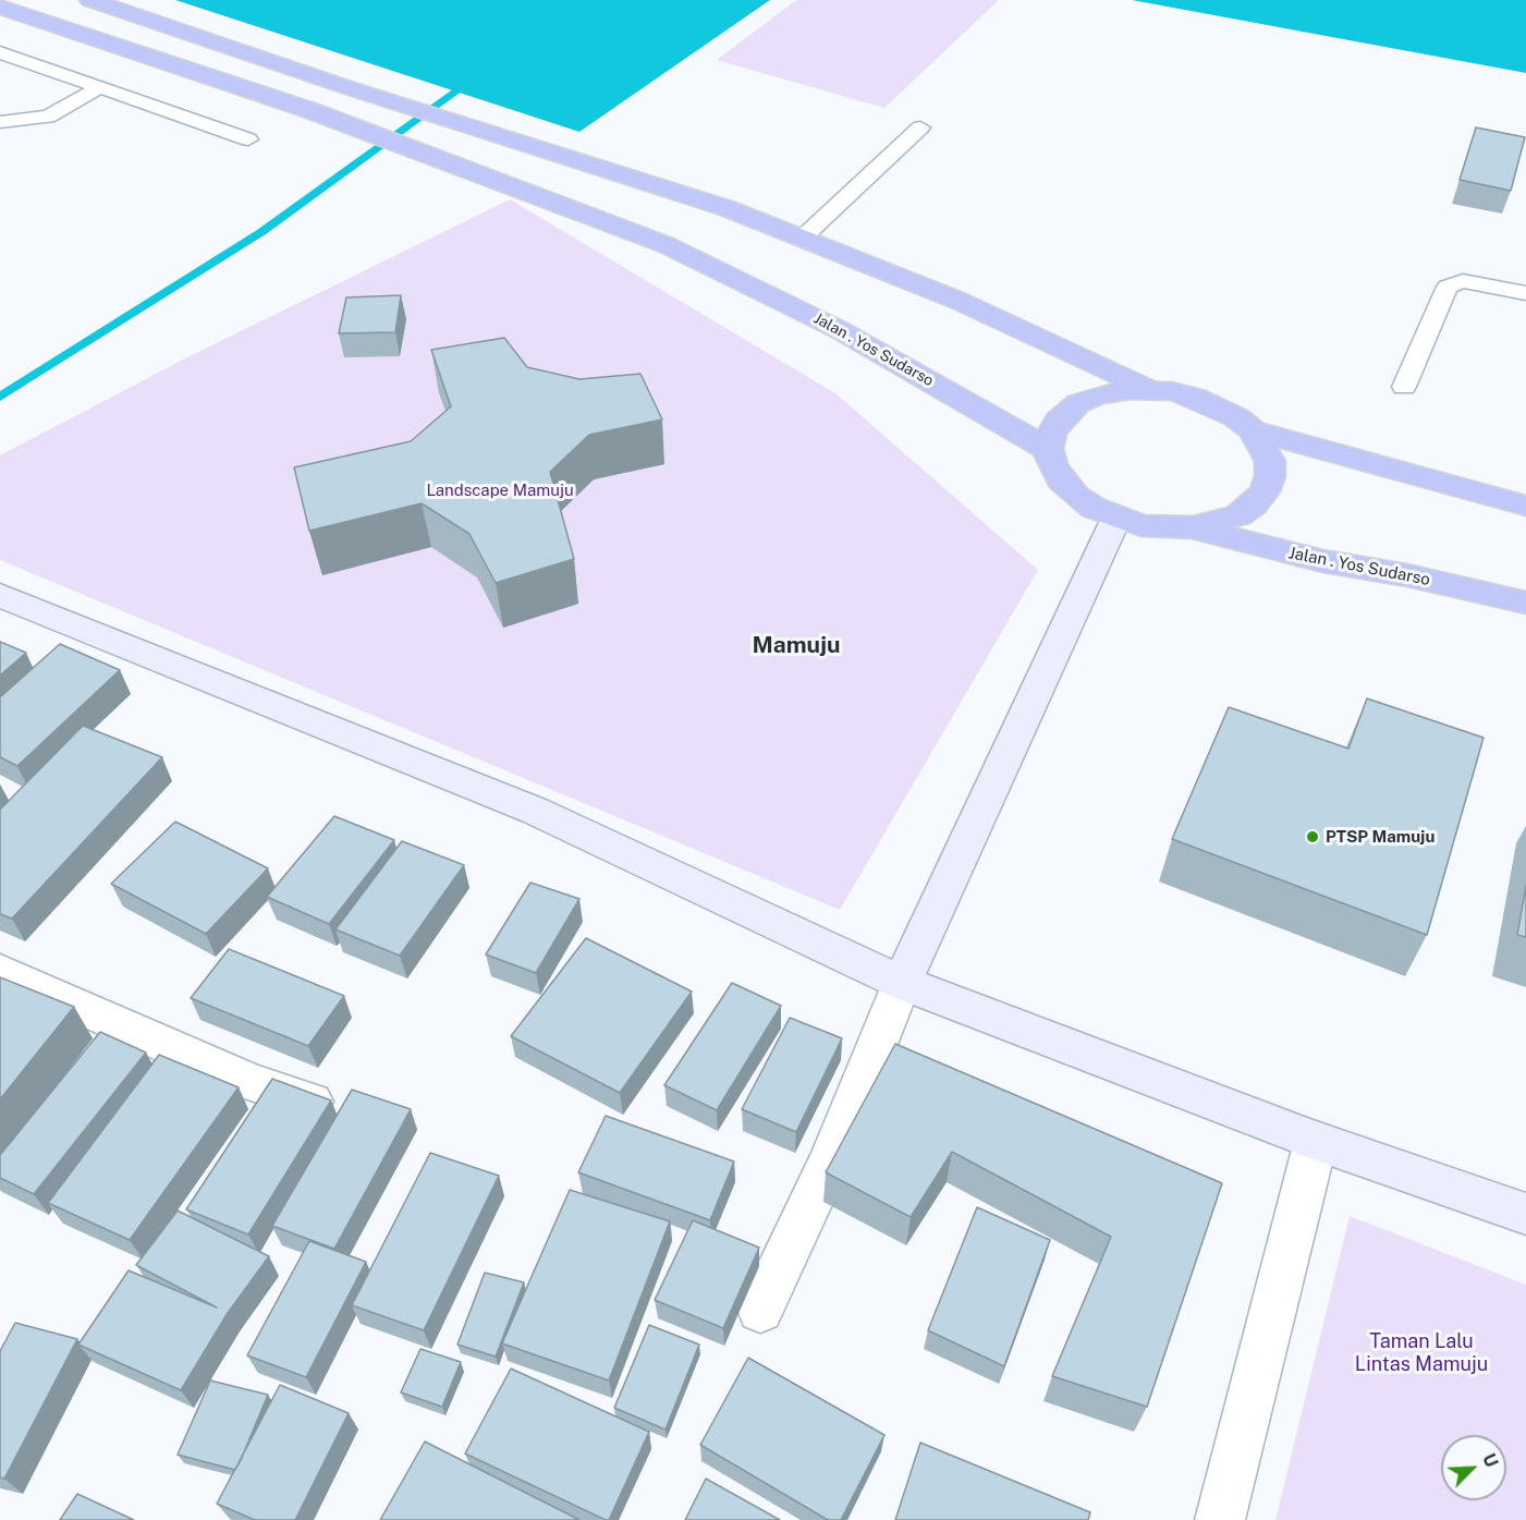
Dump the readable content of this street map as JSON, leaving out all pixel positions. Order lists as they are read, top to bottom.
{
  "streets": {
    "highway": ["Jalan . Yos Sudarso"]
  },
  "districts": ["Mamuju"],
  "parks": ["Landscape Mamuju", "Taman Lalu Lintas Mamuju"],
  "places": ["PTSP Mamuju"],
  "north": "top right"
}
